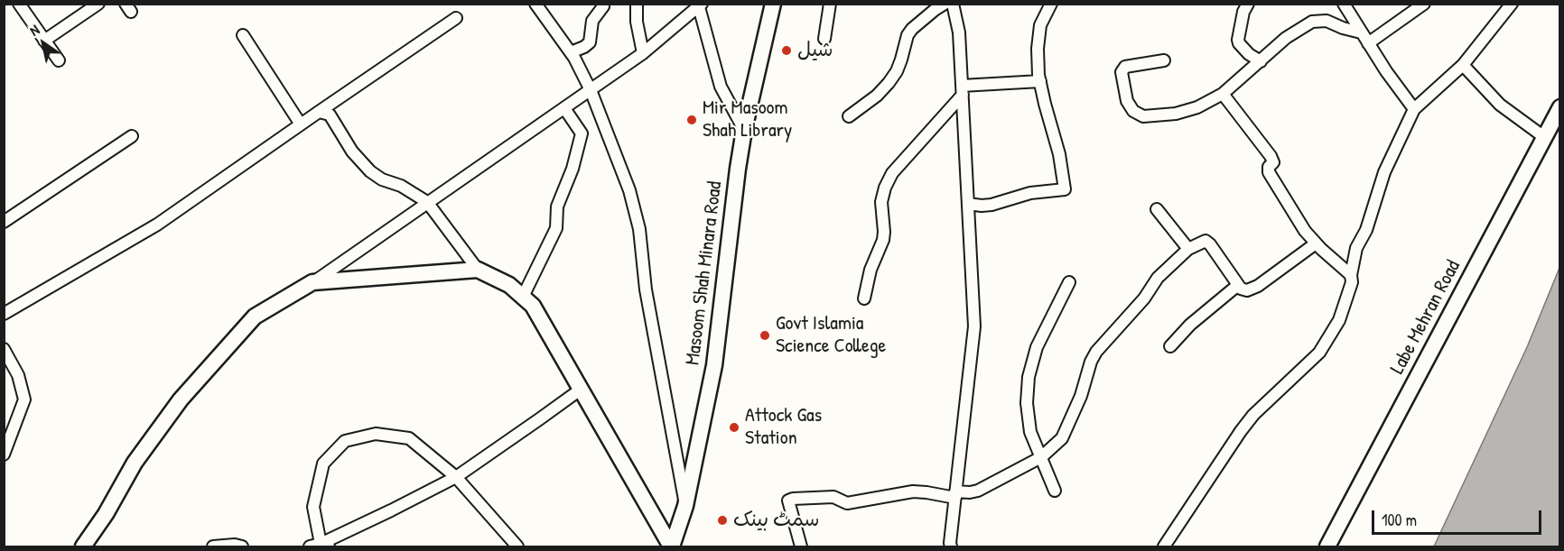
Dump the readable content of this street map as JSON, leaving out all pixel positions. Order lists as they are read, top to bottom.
{
  "streets": {
    "street": ["Masoom Shah Minara Road", "Labe Mehran Road"]
  },
  "places": [
    "شیل",
    "Mir Masoom Shah Library",
    "Govt Islamia Science College",
    "Attock Gas Station",
    "سمٹ بینک"
  ],
  "scale_bar": "100 m",
  "north": "top left"
}
